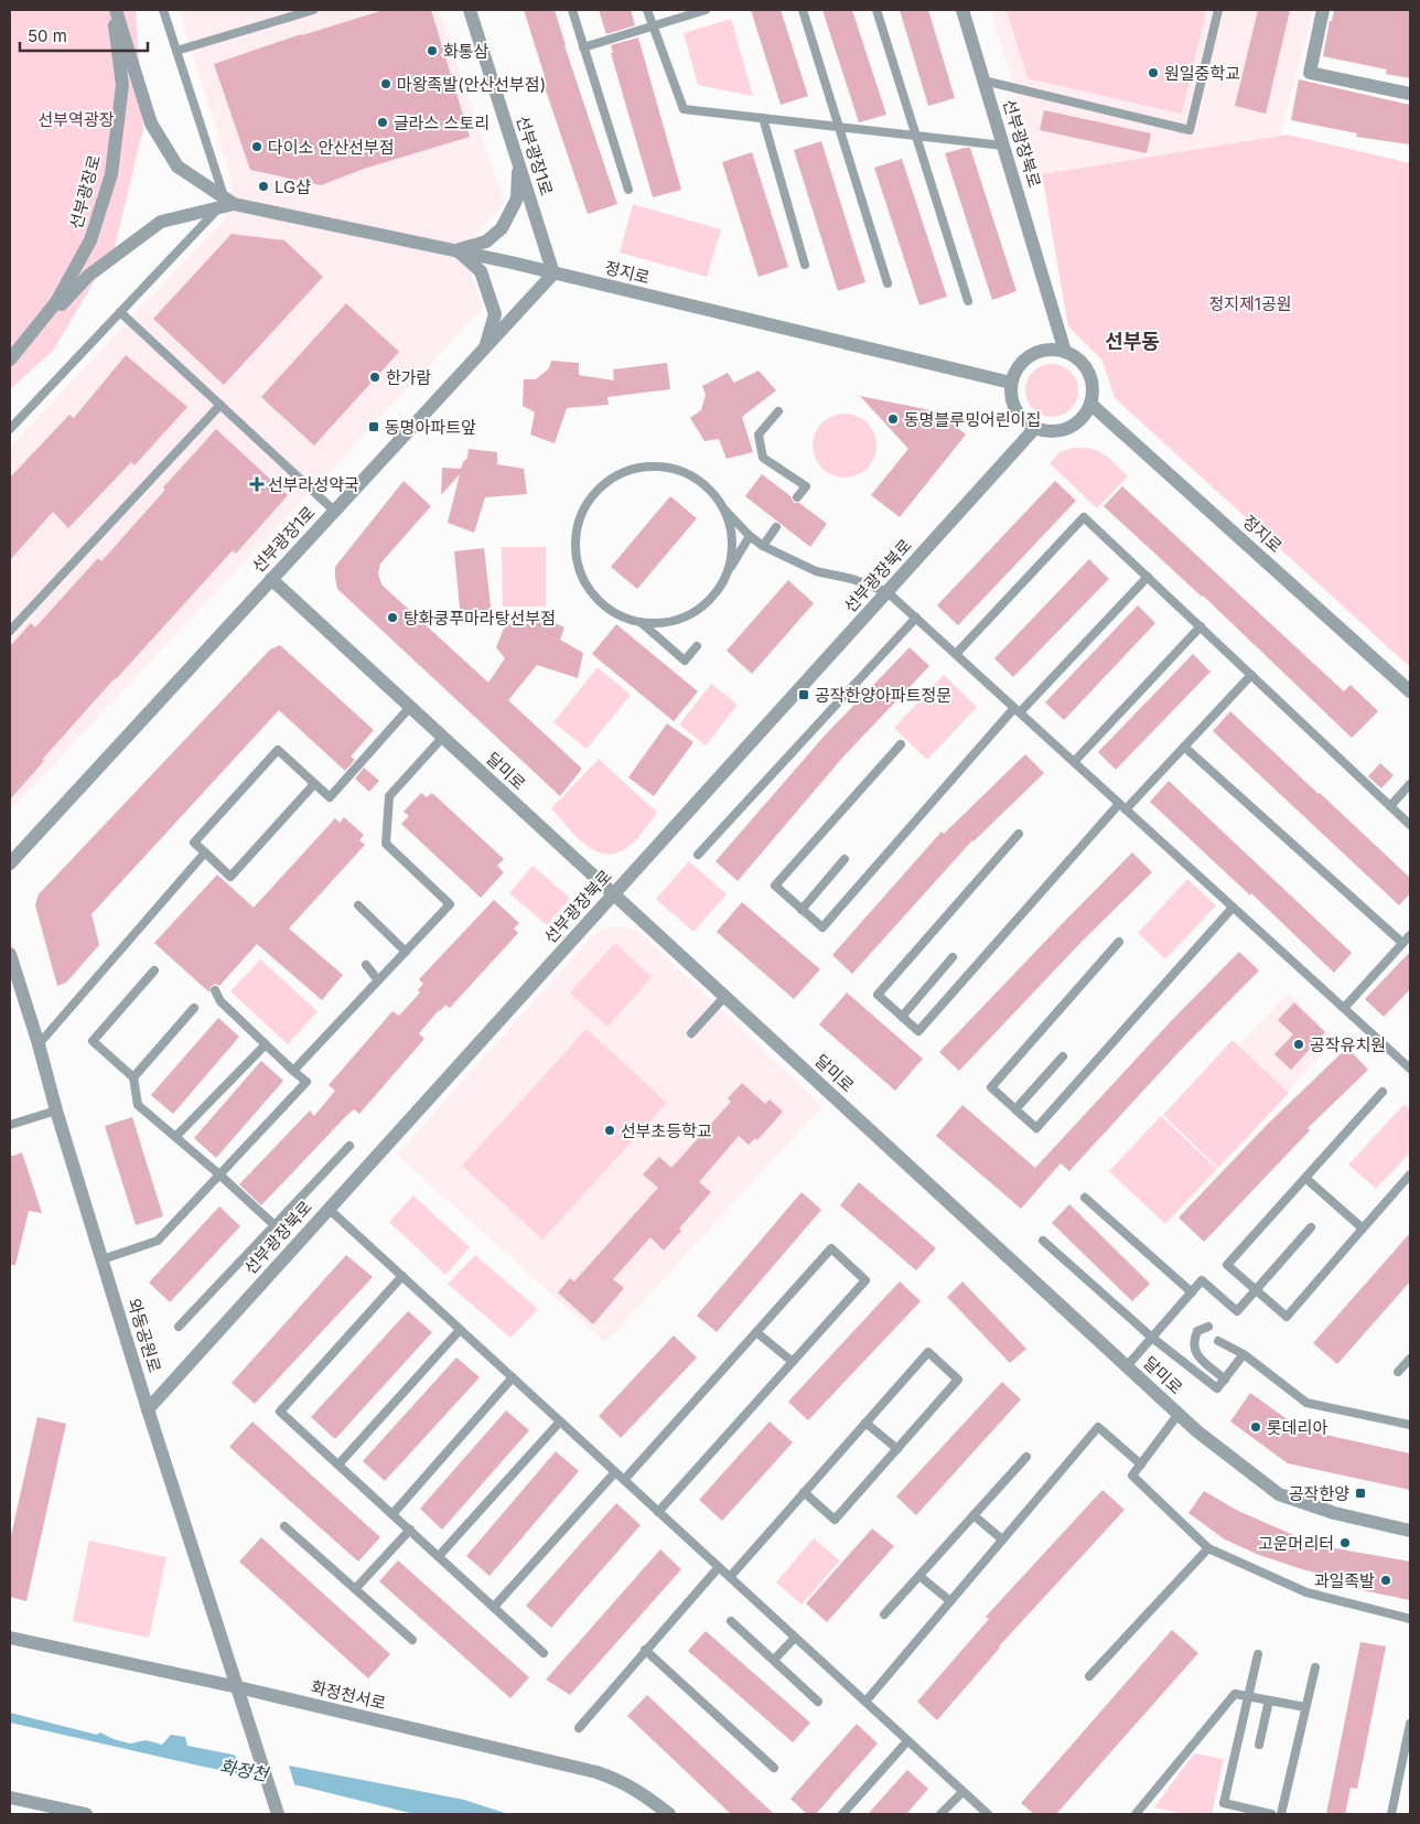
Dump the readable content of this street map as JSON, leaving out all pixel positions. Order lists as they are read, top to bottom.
{
  "streets": {
    "street": [
      "선부광장북로",
      "선부광장1로",
      "선부광장로",
      "정지로",
      "달미로",
      "와동공원로",
      "화정천서로"
    ]
  },
  "crossings": [
    ["선부광장북로", "정지로"],
    ["선부광장북로", "달미로"],
    ["선부광장북로", "와동공원로"],
    ["선부광장1로", "정지로"],
    ["선부광장1로", "달미로"],
    ["와동공원로", "화정천서로"]
  ],
  "districts": ["선부동"],
  "water": ["화정천"],
  "parks": ["선부역광장", "정지제1공원"],
  "places": {
    "other": [
      "화통삼",
      "원일중학교",
      "마왕족발(안산선부점)",
      "글라스 스토리",
      "다이소 안산선부점",
      "LG샵",
      "한가람",
      "동명블루밍어린이집",
      "탕화쿵푸마라탕선부점",
      "공작유치원",
      "선부초등학교",
      "롯데리아",
      "고운머리터",
      "과일족발"
    ],
    "transit": ["동명아파트앞", "공작한양아파트정문", "공작한양"],
    "health": ["선부라성약국"]
  },
  "scale_bar": "50 m"
}
